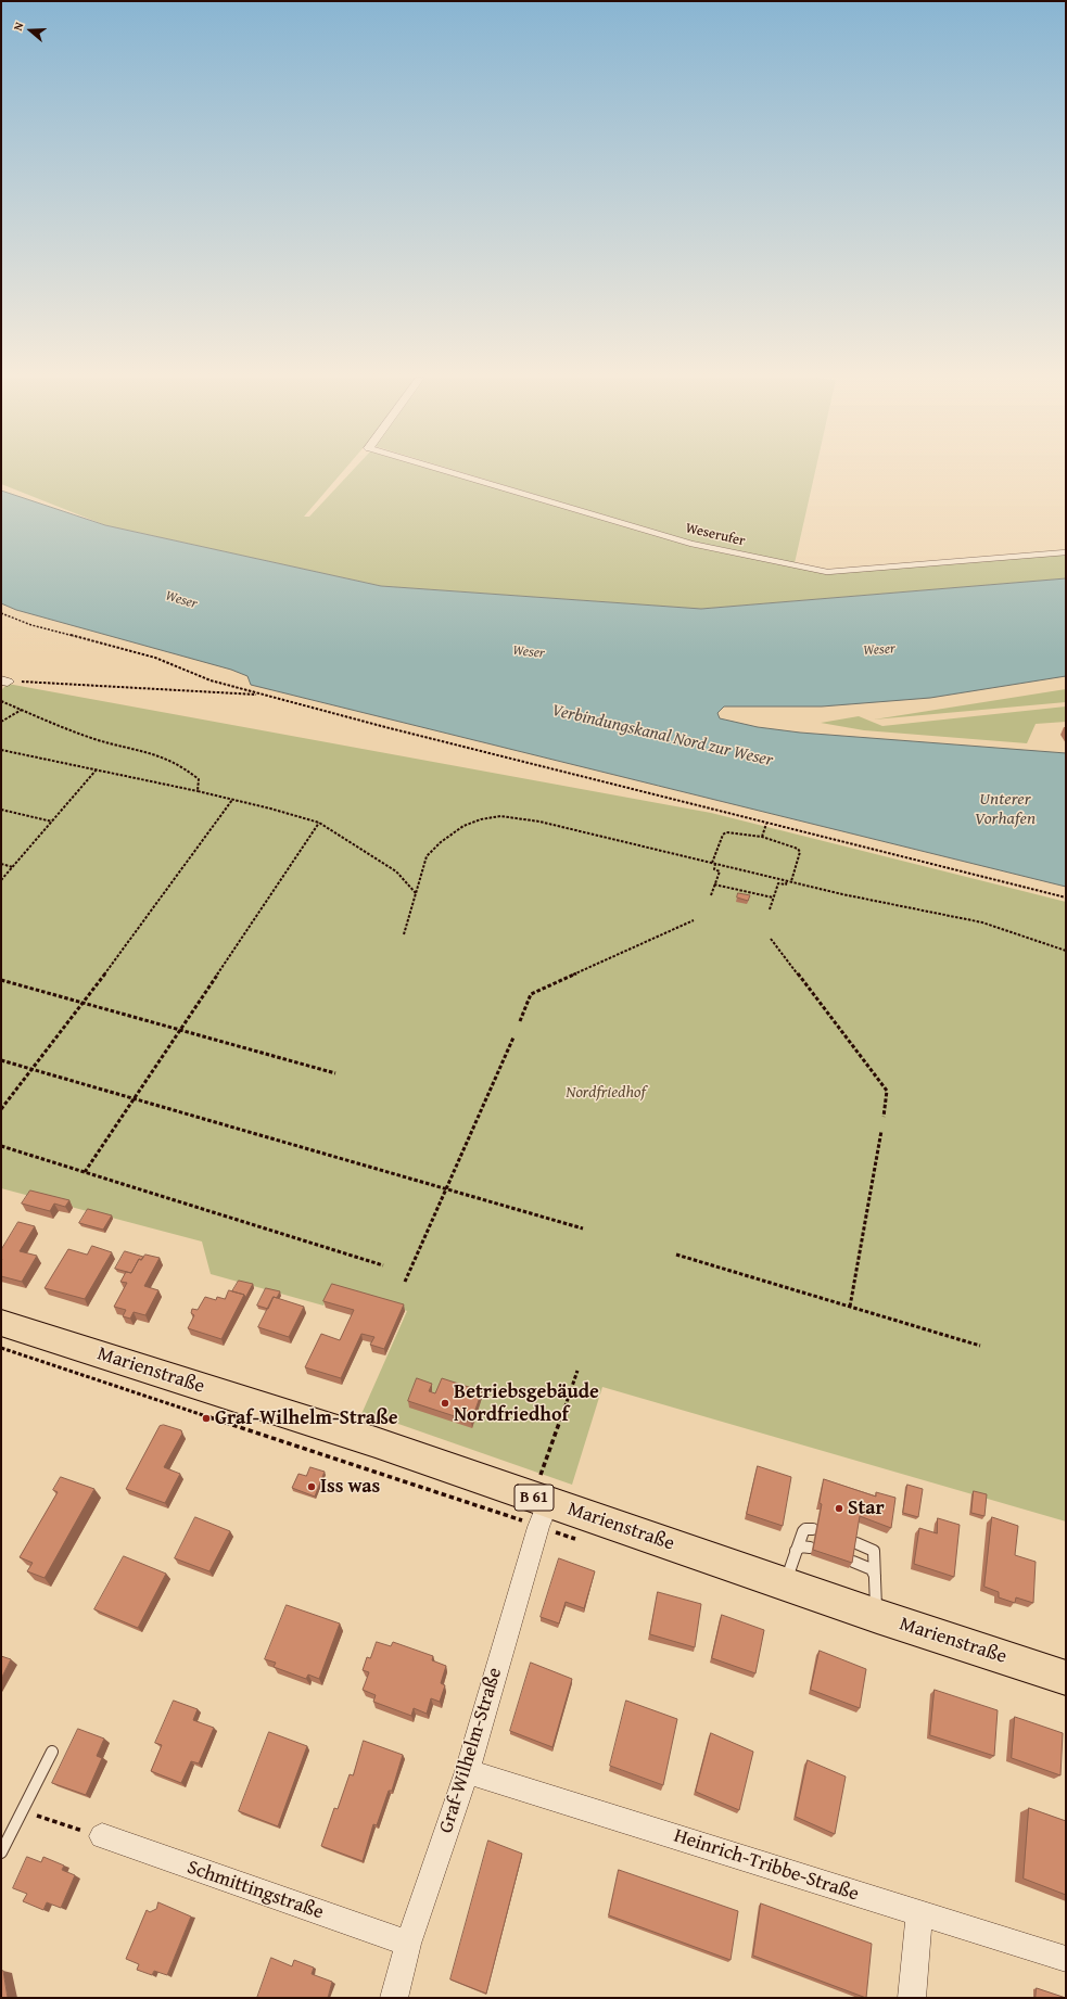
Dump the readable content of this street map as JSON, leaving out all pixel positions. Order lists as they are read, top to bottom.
{
  "streets": {
    "main road": ["Marienstraße", "B 61"],
    "street": ["Graf-Wilhelm-Straße", "Heinrich-Tribbe-Straße", "Schmittingstraße"],
    "lane": ["Weserufer"]
  },
  "crossings": [
    ["Marienstraße", "Graf-Wilhelm-Straße"],
    ["Graf-Wilhelm-Straße", "Heinrich-Tribbe-Straße"],
    ["Graf-Wilhelm-Straße", "Schmittingstraße"]
  ],
  "water": ["Weser", "Verbindungskanal Nord zur Weser", "Unterer Vorhafen"],
  "parks": ["Nordfriedhof"],
  "places": [
    "Betriebsgebäude Nordfriedhof",
    "Graf-Wilhelm-Straße",
    "Iss was",
    "Star"
  ],
  "north": "left"
}
